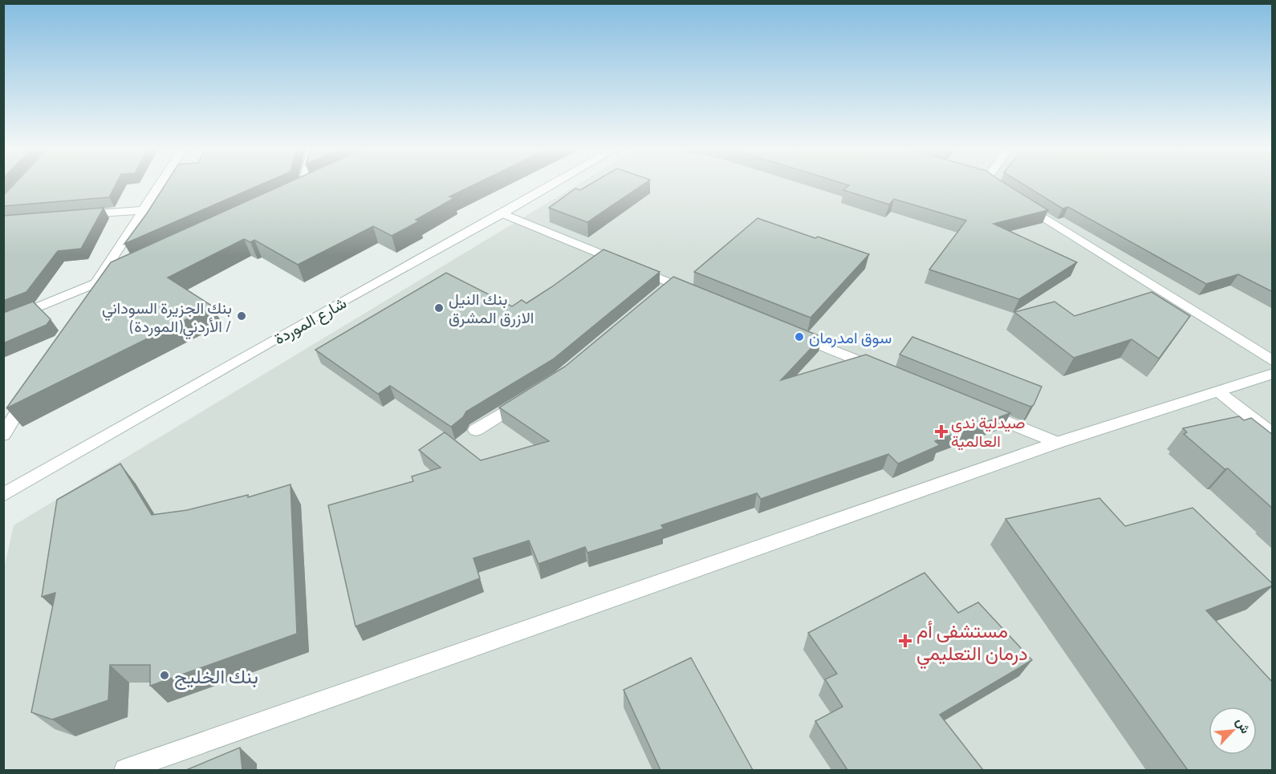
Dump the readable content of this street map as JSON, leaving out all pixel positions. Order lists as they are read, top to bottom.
{
  "streets": {
    "street": ["شارع الموردة"]
  },
  "places": {
    "other": [
      "بنك النيل الازرق المشرق",
      "بنك الجزيرة السوداني الأردني(الموردة) /",
      "سوق امدرمان",
      "بنك الخليج"
    ],
    "health": ["صيدلية ندي العالمية", "مستشفى أم درمان التعليمي"]
  },
  "north": "top right"
}
